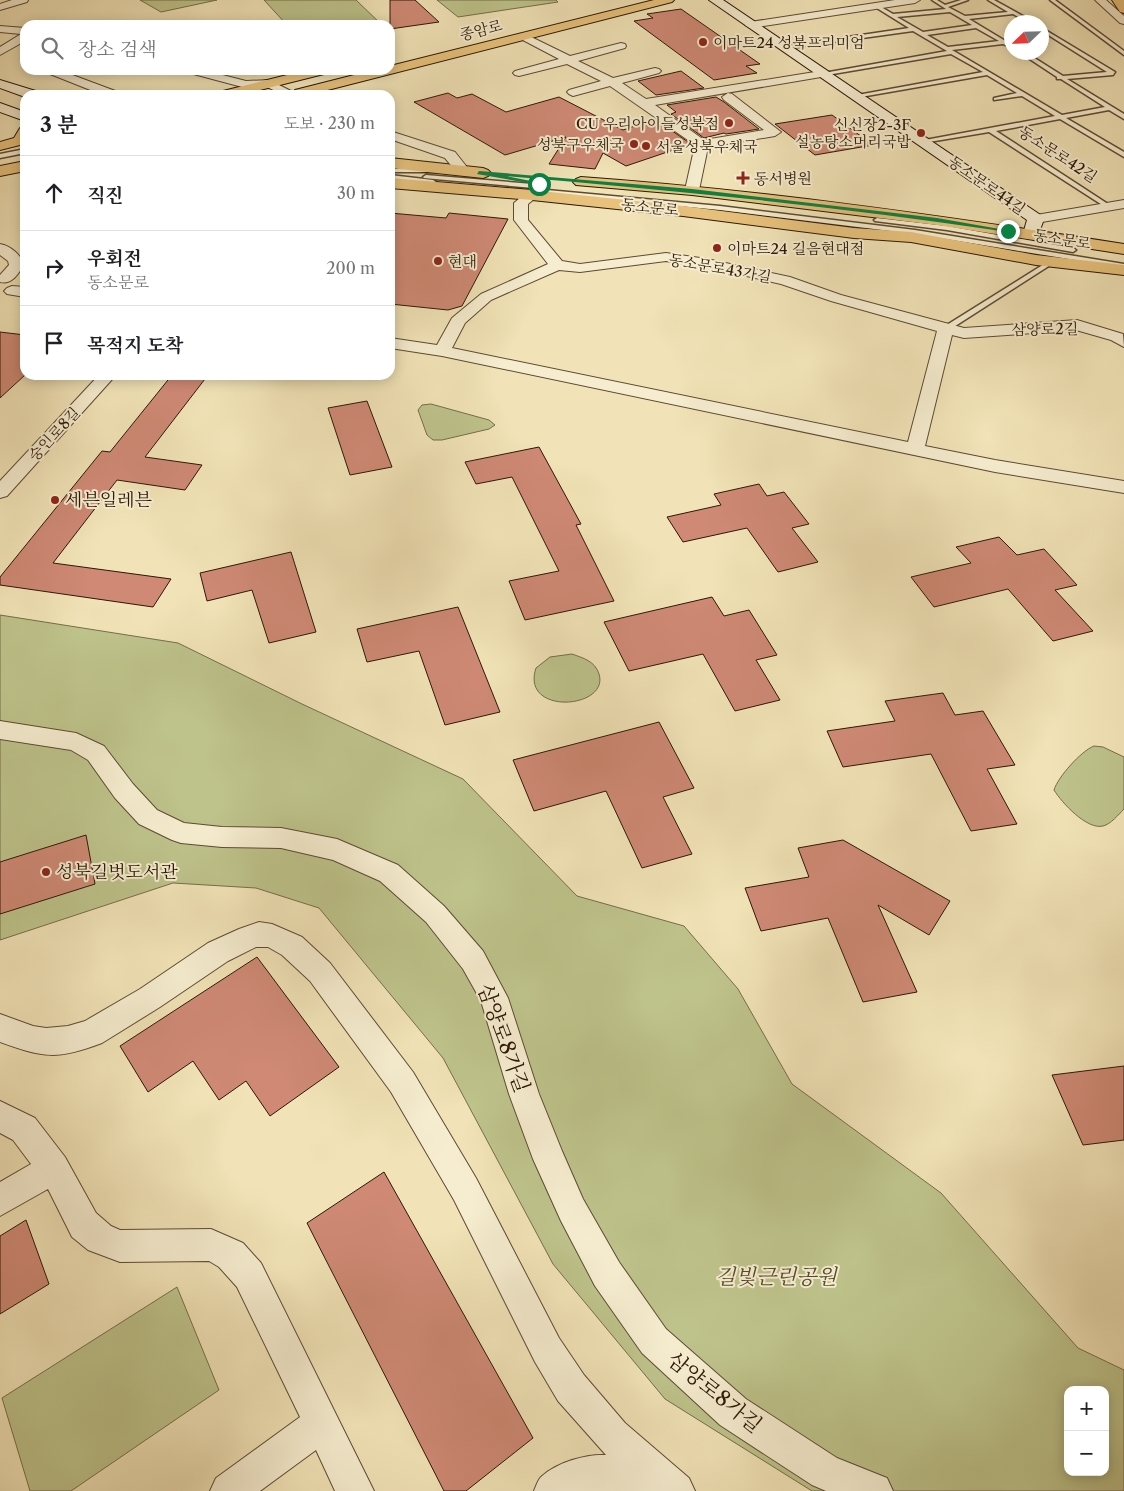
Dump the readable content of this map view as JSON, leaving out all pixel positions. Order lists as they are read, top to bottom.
{
  "streets": {
    "main road": ["종암로", "동소문로"],
    "street": [
      "동소문로42길",
      "동소문로44길",
      "동소문로43가길",
      "삼양로2길",
      "숭인로8길",
      "삼양로8가길"
    ]
  },
  "crossings": [
    ["동소문로42길", "동소문로44길"],
    ["동소문로42길", "동소문로"],
    ["동소문로44길", "동소문로"],
    ["동소문로43가길", "삼양로2길"]
  ],
  "parks": ["길빛근린공원"],
  "places": {
    "other": [
      "이마트24 성북프리미엄",
      "CU 우리아이들성북점",
      "신신장2-3F 설농탕소머리국밥",
      "성북구우체국",
      "서울성북우체국",
      "이마트24 길음현대점",
      "현대",
      "세븐일레븐",
      "성북길벗도서관"
    ],
    "health": ["동서병원"]
  },
  "north": "bottom left",
  "page": {
    "search": "장소 검색",
    "heading": ["3 분", "도보 · 230 m"],
    "list": [
      ["직진", "30 m"],
      ["우회전", "동소문로", "200 m"],
      "목적지 도착"
    ],
    "map_buttons": ["+", "−"]
  }
}
